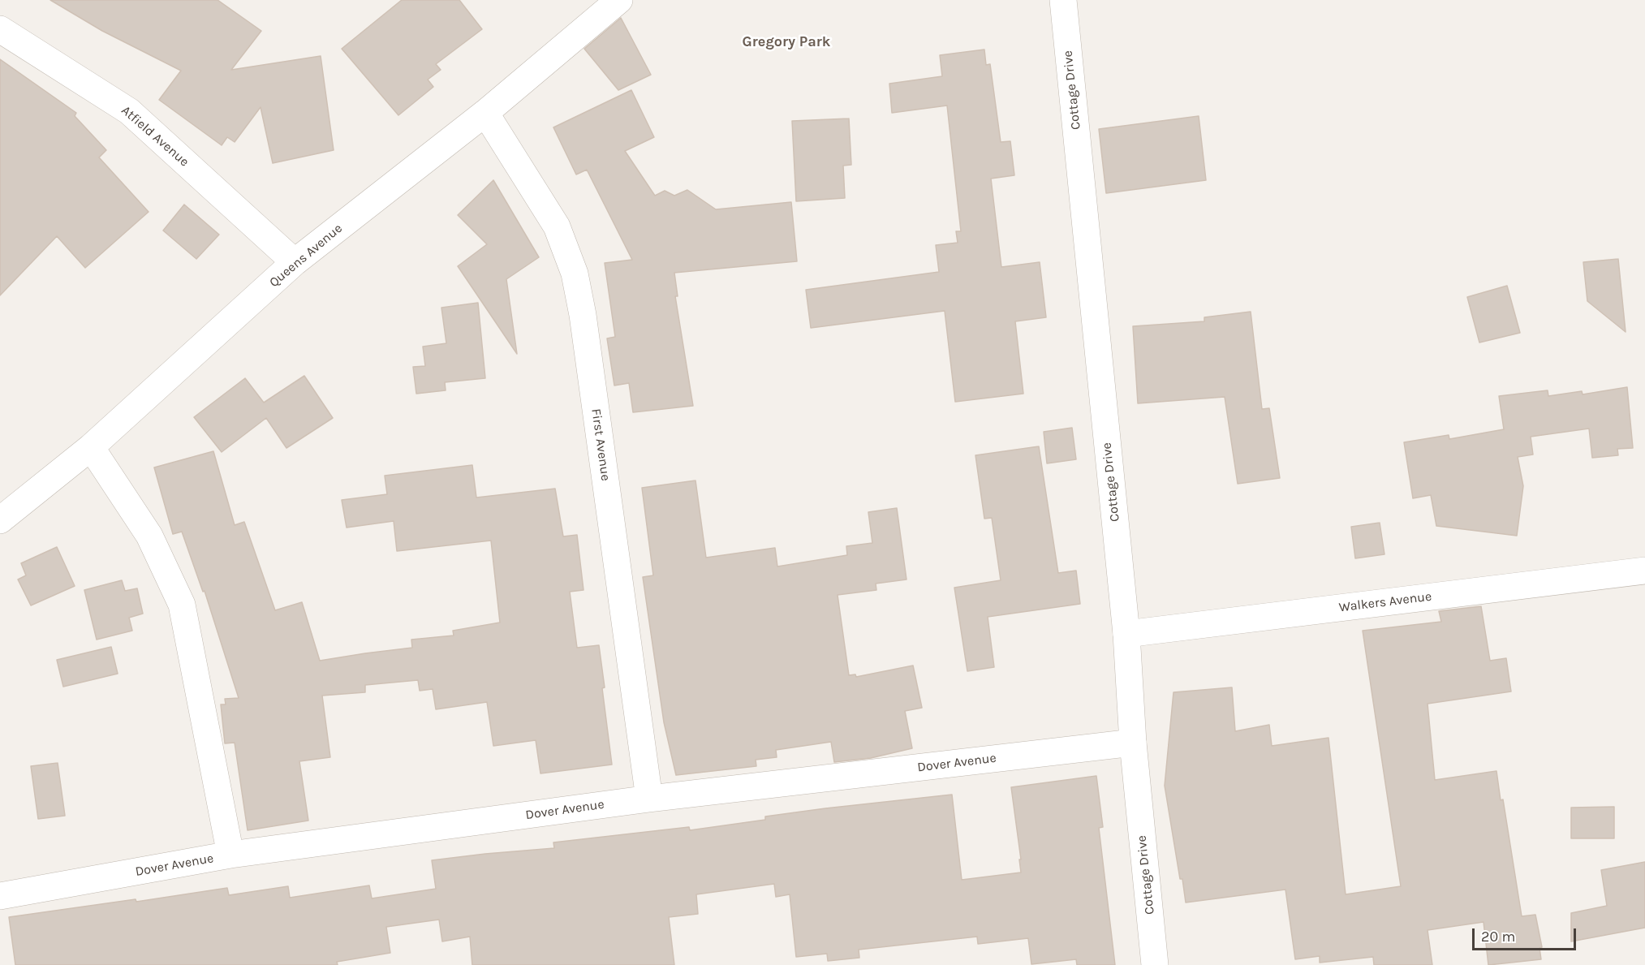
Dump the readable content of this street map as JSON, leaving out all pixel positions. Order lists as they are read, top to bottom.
{
  "streets": {
    "street": [
      "Cottage Drive",
      "Atfield Avenue",
      "Queens Avenue",
      "First Avenue",
      "Walkers Avenue",
      "Dover Avenue"
    ]
  },
  "crossings": [
    ["Cottage Drive", "Walkers Avenue"],
    ["Cottage Drive", "Dover Avenue"],
    ["Atfield Avenue", "Queens Avenue"],
    ["Queens Avenue", "First Avenue"],
    ["First Avenue", "Dover Avenue"]
  ],
  "districts": ["Gregory Park"],
  "scale_bar": "20 m"
}
